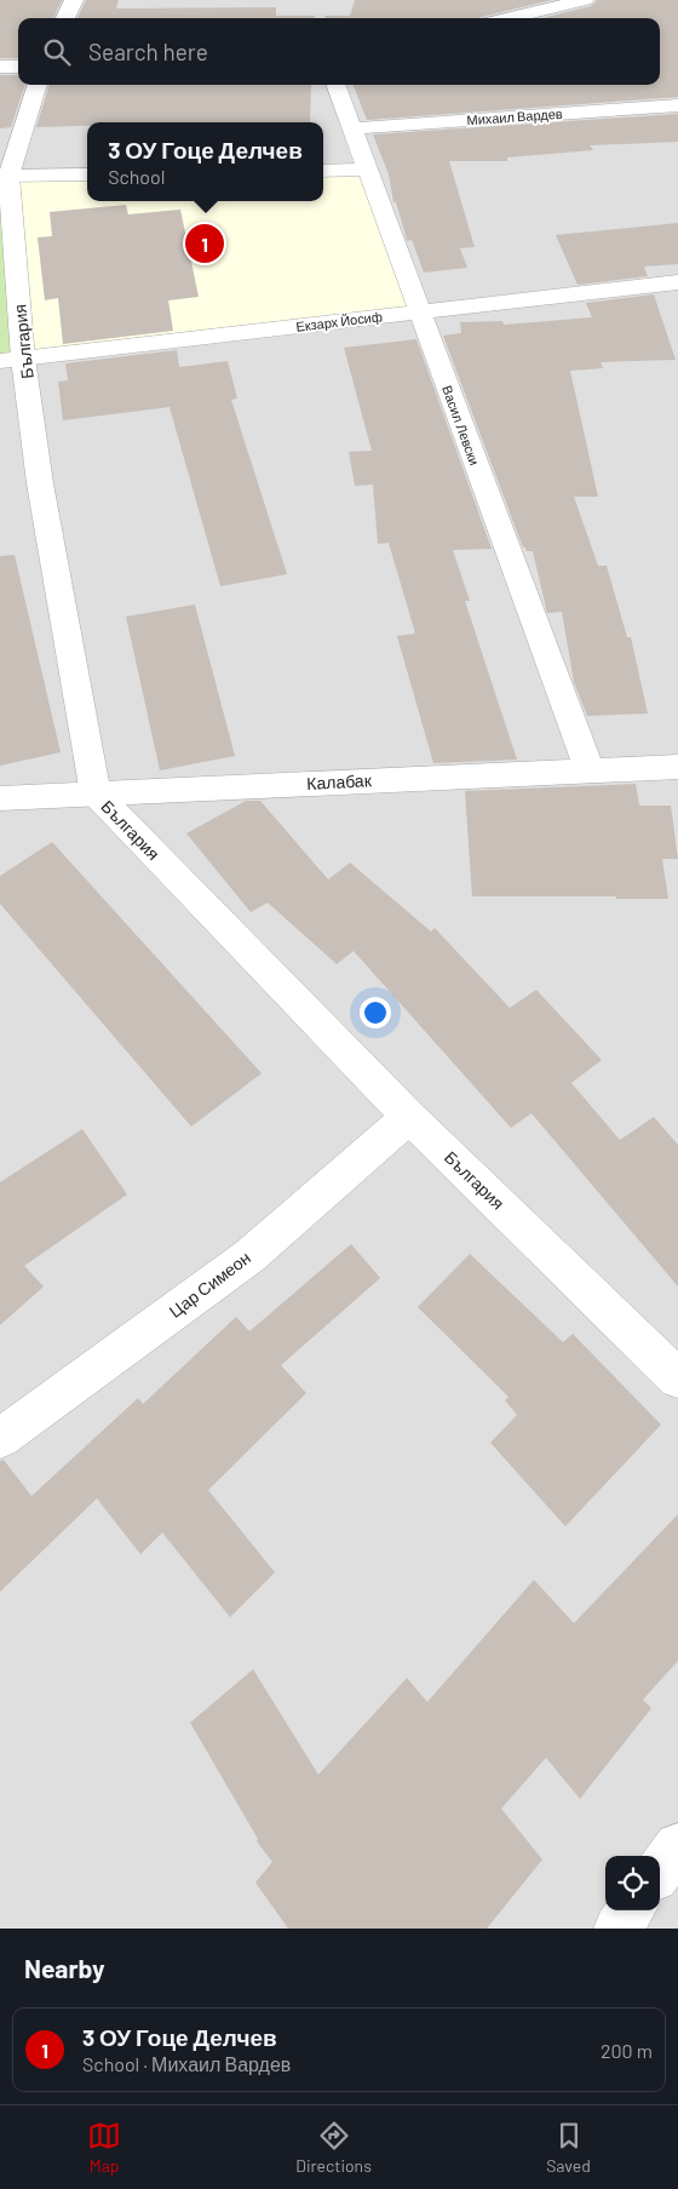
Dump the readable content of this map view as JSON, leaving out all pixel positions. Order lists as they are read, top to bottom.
{
  "streets": {
    "street": [
      "Михаил Вардев",
      "Екзарх Йосиф",
      "България",
      "Васил Левски",
      "Калабак",
      "Цар Симеон"
    ]
  },
  "crossings": [
    ["Михаил Вардев", "Васил Левски"],
    ["Екзарх Йосиф", "България"],
    ["Екзарх Йосиф", "Васил Левски"],
    ["България", "Калабак"],
    ["България", "Цар Симеон"],
    ["Васил Левски", "Калабак"]
  ],
  "page": {
    "search": "Search here",
    "popup": ["3 ОУ Гоце Делчев", "School"],
    "pins": "1",
    "heading": "Nearby",
    "list": [
      {
        "mark": "1",
        "name": "3 ОУ Гоце Делчев",
        "note": "School · Михаил Вардев",
        "value": "200 m"
      }
    ],
    "nav": ["Map", "Directions", "Saved"]
  }
}
